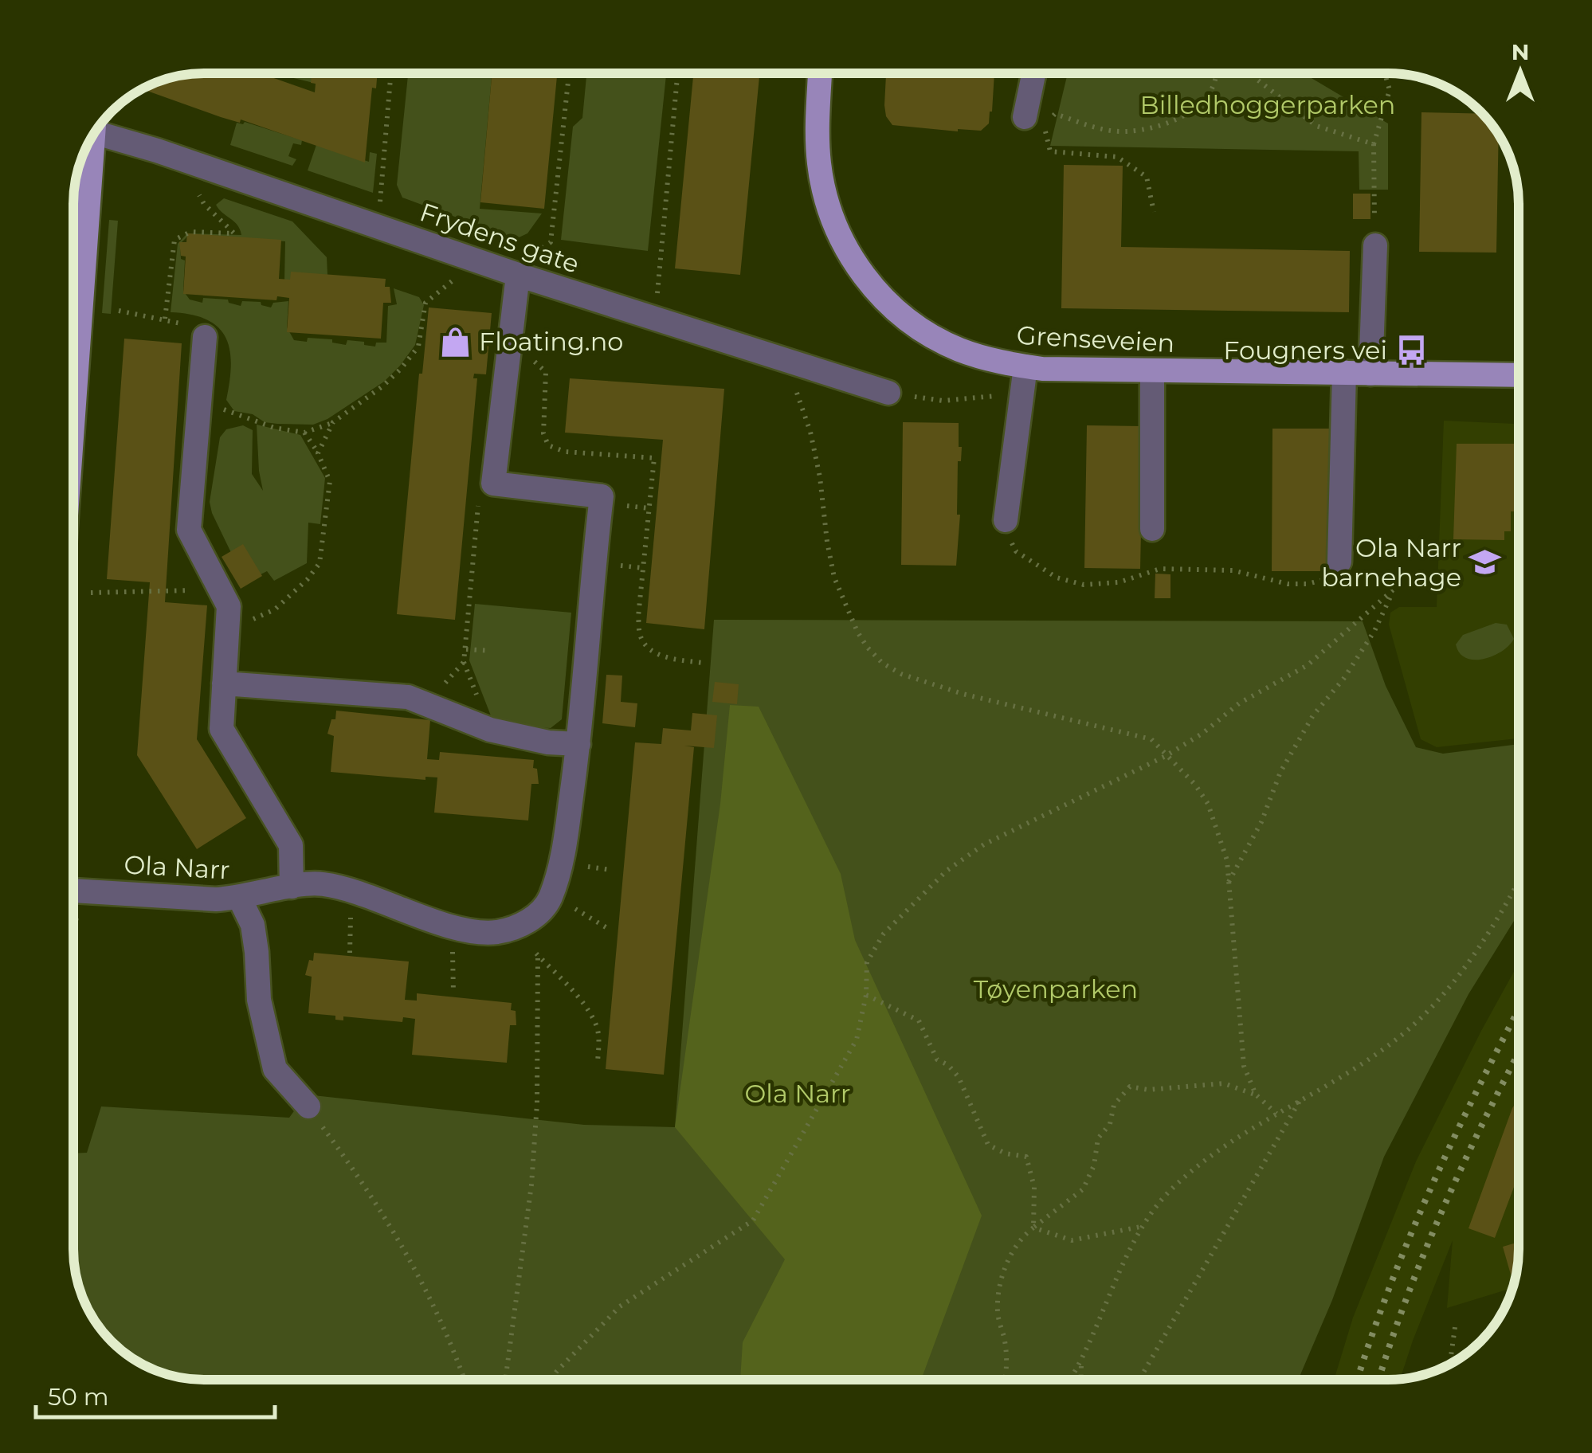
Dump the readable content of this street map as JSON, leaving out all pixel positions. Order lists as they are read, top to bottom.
{
  "streets": {
    "main road": ["Grenseveien"],
    "street": ["Frydens gate", "Ola Narr"]
  },
  "parks": ["Billedhoggerparken", "Tøyenparken", "Ola Narr"],
  "places": {
    "shop": ["Floating.no"],
    "bus stop": ["Fougners vei"],
    "school or university": ["Ola Narr barnehage"]
  },
  "scale_bar": "50 m",
  "north": "top"
}
